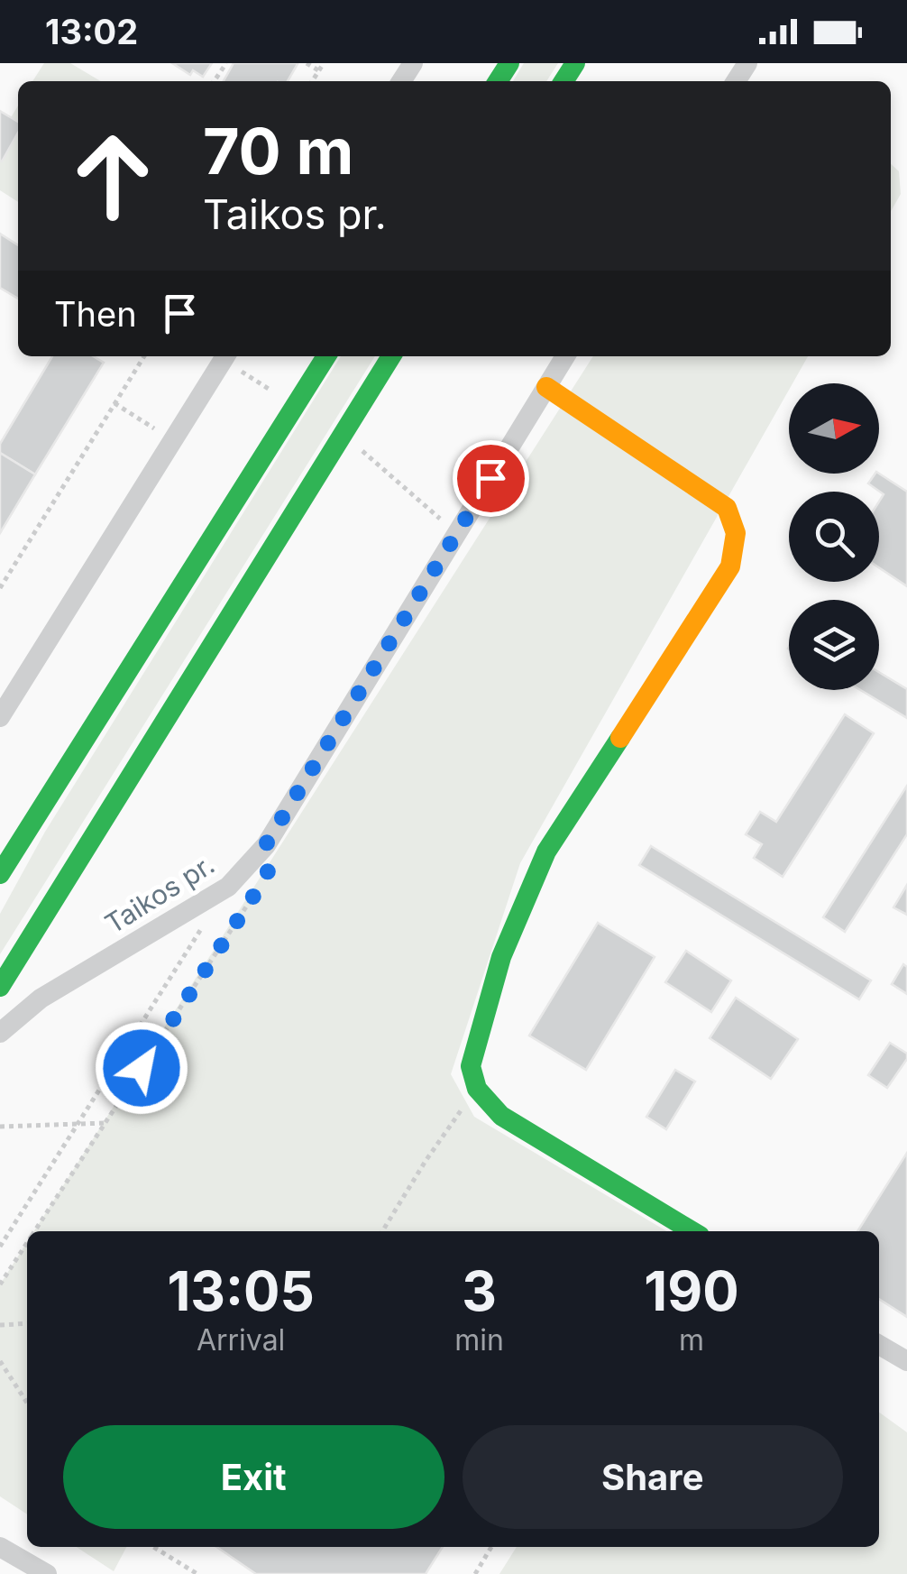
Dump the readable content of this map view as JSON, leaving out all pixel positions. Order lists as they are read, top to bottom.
{
  "streets": {
    "street": ["Taikos pr."]
  },
  "north": "right",
  "page": {
    "status": "13:02",
    "turn": ["70 m", "Taikos pr."],
    "then": "Then",
    "eta": [
      "13:05",
      "Arrival",
      "3",
      "min",
      "190",
      "m"
    ],
    "buttons": ["Exit", "Share"]
  }
}
